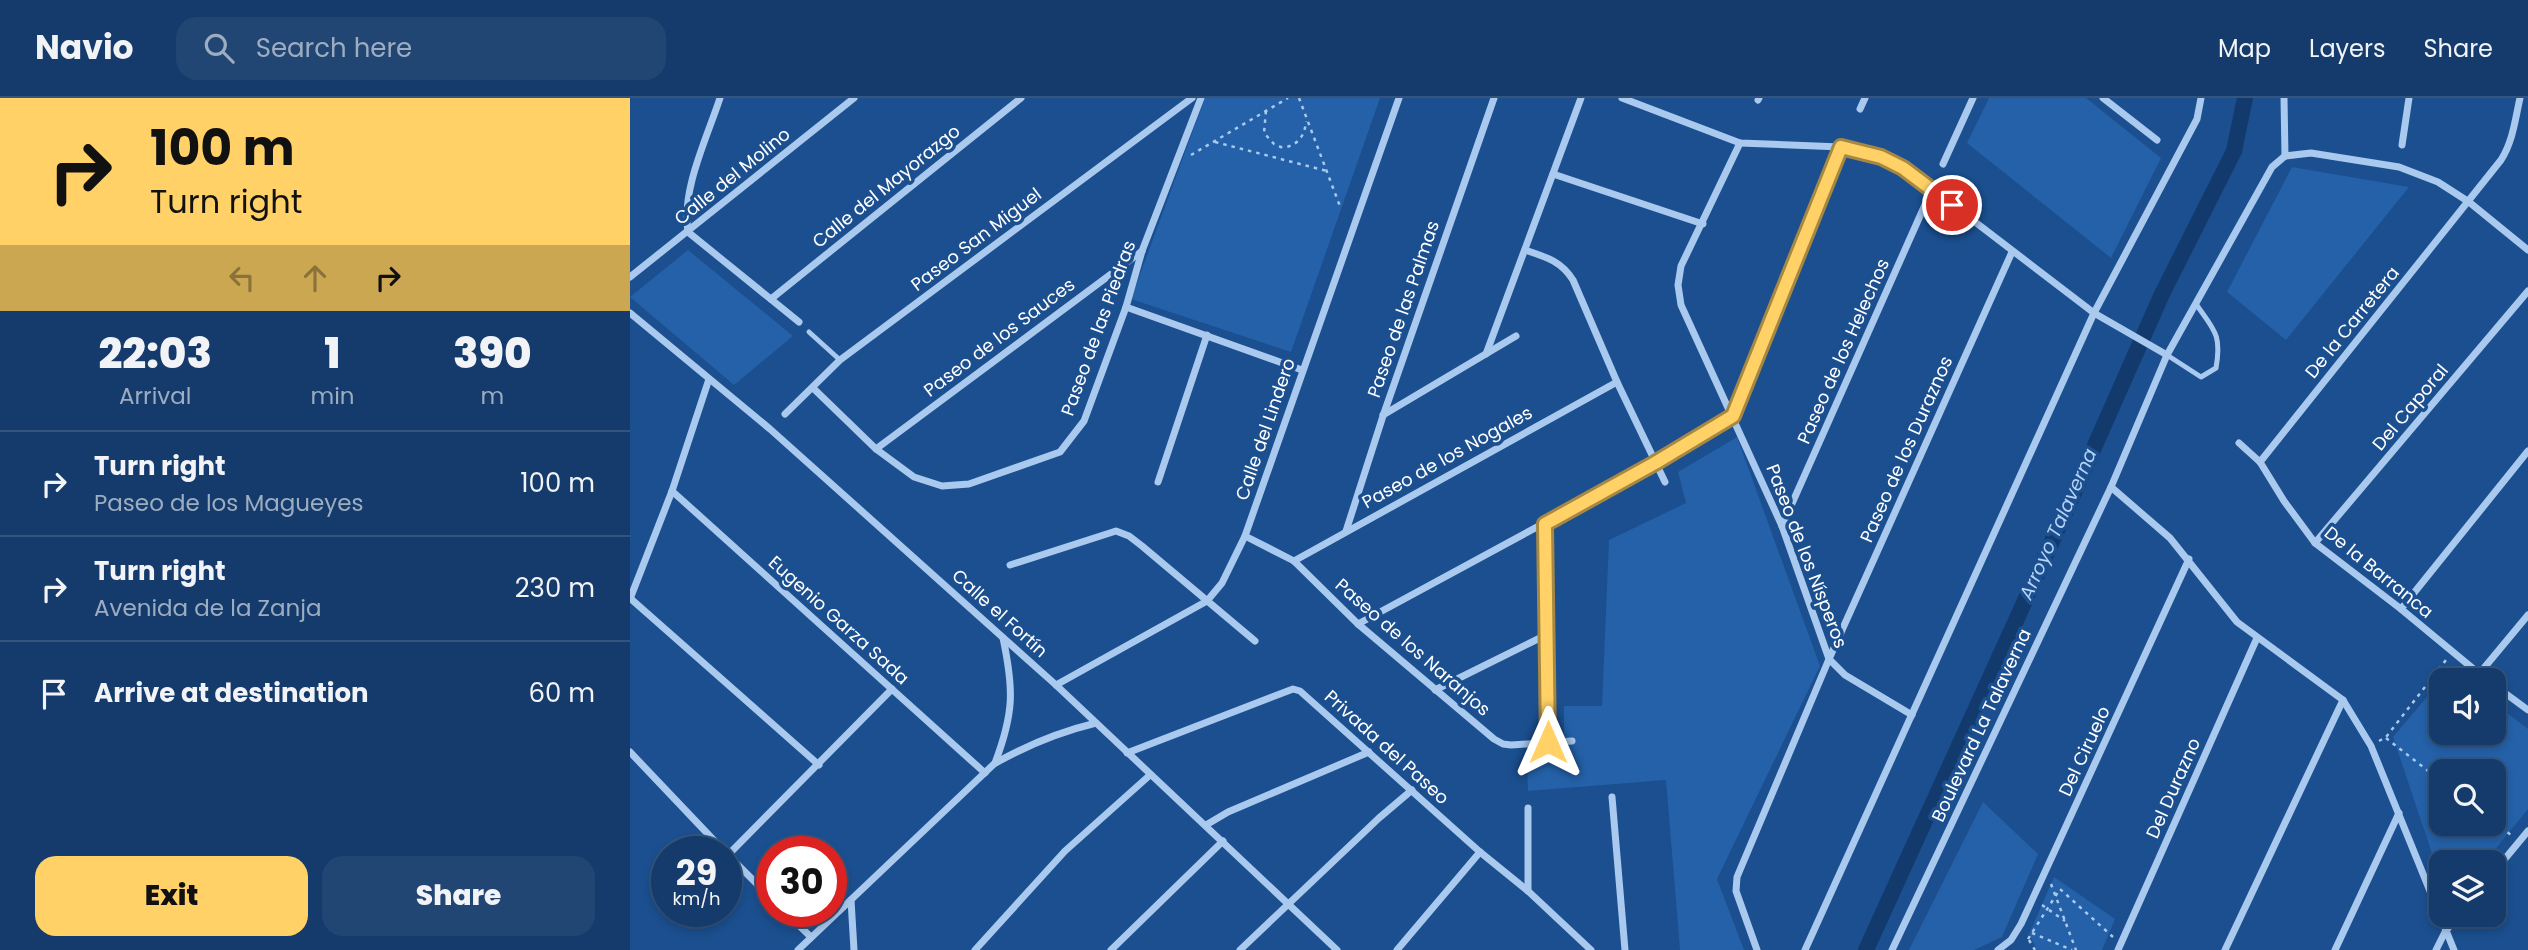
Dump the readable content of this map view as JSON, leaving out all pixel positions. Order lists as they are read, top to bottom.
{
  "streets": {
    "street": [
      "Calle del Molino",
      "Calle del Mayorazgo",
      "Paseo San Miguel",
      "Paseo de las Palmas",
      "De la Carretera",
      "Paseo de las Piedras",
      "Paseo de los Sauces",
      "Paseo de los Helechos",
      "Del Caporal",
      "Calle del Lindero",
      "Paseo de los Duraznos",
      "Paseo de los Nogales",
      "Paseo de los Nísperos",
      "De la Barranca",
      "Calle el Fortín",
      "Eugenio Garza Sada",
      "Paseo de los Naranjos",
      "Boulevard La Talaverna",
      "Privada del Paseo",
      "Del Ciruelo",
      "Del Durazno"
    ]
  },
  "crossings": [
    ["Paseo San Miguel", "Paseo de las Piedras"],
    ["Paseo de las Palmas", "Paseo de los Nogales"],
    ["De la Carretera", "De la Barranca"],
    ["Paseo de las Piedras", "Paseo de los Sauces"],
    ["Paseo de los Helechos", "Paseo de los Nísperos"],
    ["Del Caporal", "De la Barranca"],
    ["Calle del Lindero", "Calle el Fortín"],
    ["Calle del Lindero", "Paseo de los Naranjos"],
    ["Paseo de los Duraznos", "Paseo de los Nísperos"],
    ["Paseo de los Nogales", "Paseo de los Naranjos"],
    ["Calle el Fortín", "Privada del Paseo"]
  ],
  "water": ["Arroyo Talaverna"],
  "page": {
    "header": "Navio",
    "search": "Search here",
    "nav": ["Map", "Layers", "Share"],
    "turn": ["100 m", "Turn right"],
    "eta": [
      "22:03",
      "Arrival",
      "1",
      "min",
      "390",
      "m"
    ],
    "list": [
      {
        "name": "Turn right",
        "note": "Paseo de los Magueyes",
        "value": "100 m"
      },
      {
        "name": "Turn right",
        "note": "Avenida de la Zanja",
        "value": "230 m"
      },
      {
        "name": "Arrive at destination",
        "value": "60 m"
      }
    ],
    "speed": "29 km/h",
    "limit": "30",
    "buttons": ["Exit", "Share"]
  }
}
